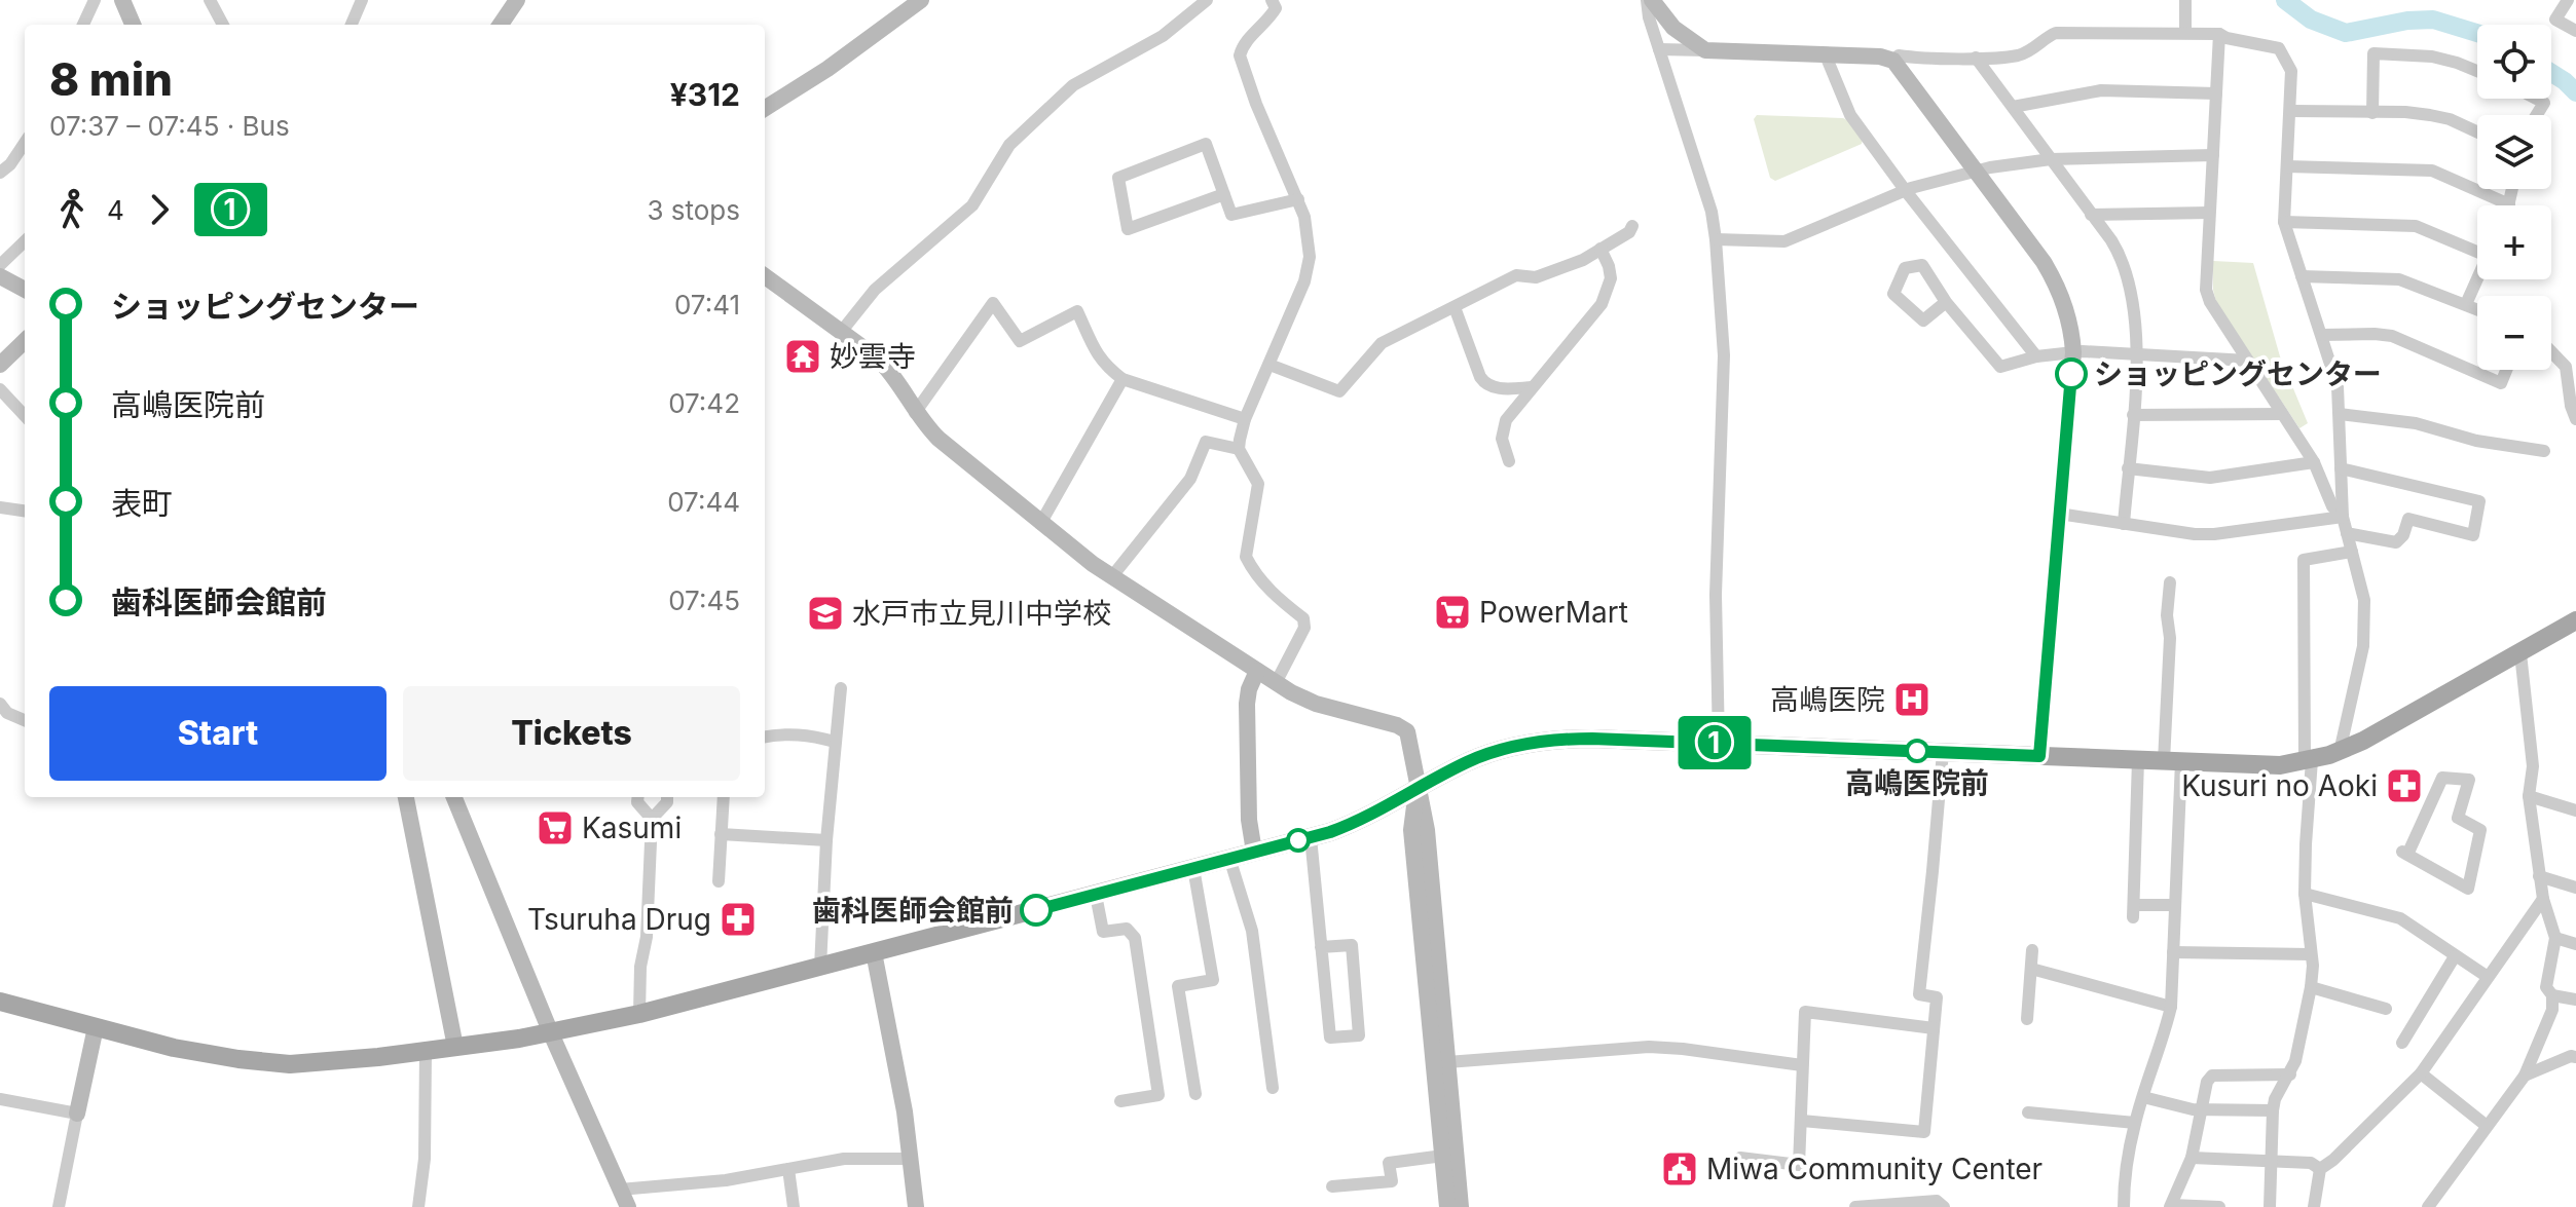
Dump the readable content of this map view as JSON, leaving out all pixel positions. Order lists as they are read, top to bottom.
{
  "places": {
    "temple": ["妙雲寺"],
    "other": ["ショッピングセンター", "高嶋医院前", "歯科医師会館前"],
    "supermarket": ["PowerMart", "Kasumi"],
    "school or university": ["水戸市立見川中学校"],
    "hospital": ["高嶋医院"],
    "pharmacy": ["Kusuri no Aoki", "Tsuruha Drug"],
    "public building": ["Miwa Community Center"]
  },
  "lines": ["bus line ①"],
  "page": {
    "on_map": "①",
    "map_buttons": ["+", "−"],
    "heading": ["8 min", "07:37 – 07:45 · Bus", "¥312"],
    "legs": ["4", "①", "3 stops"],
    "list": [
      {
        "name": "ショッピングセンター",
        "value": "07:41"
      },
      {
        "name": "高嶋医院前",
        "value": "07:42"
      },
      {
        "name": "表町",
        "value": "07:44"
      },
      {
        "name": "歯科医師会館前",
        "value": "07:45"
      }
    ],
    "buttons": ["Start", "Tickets"]
  }
}
